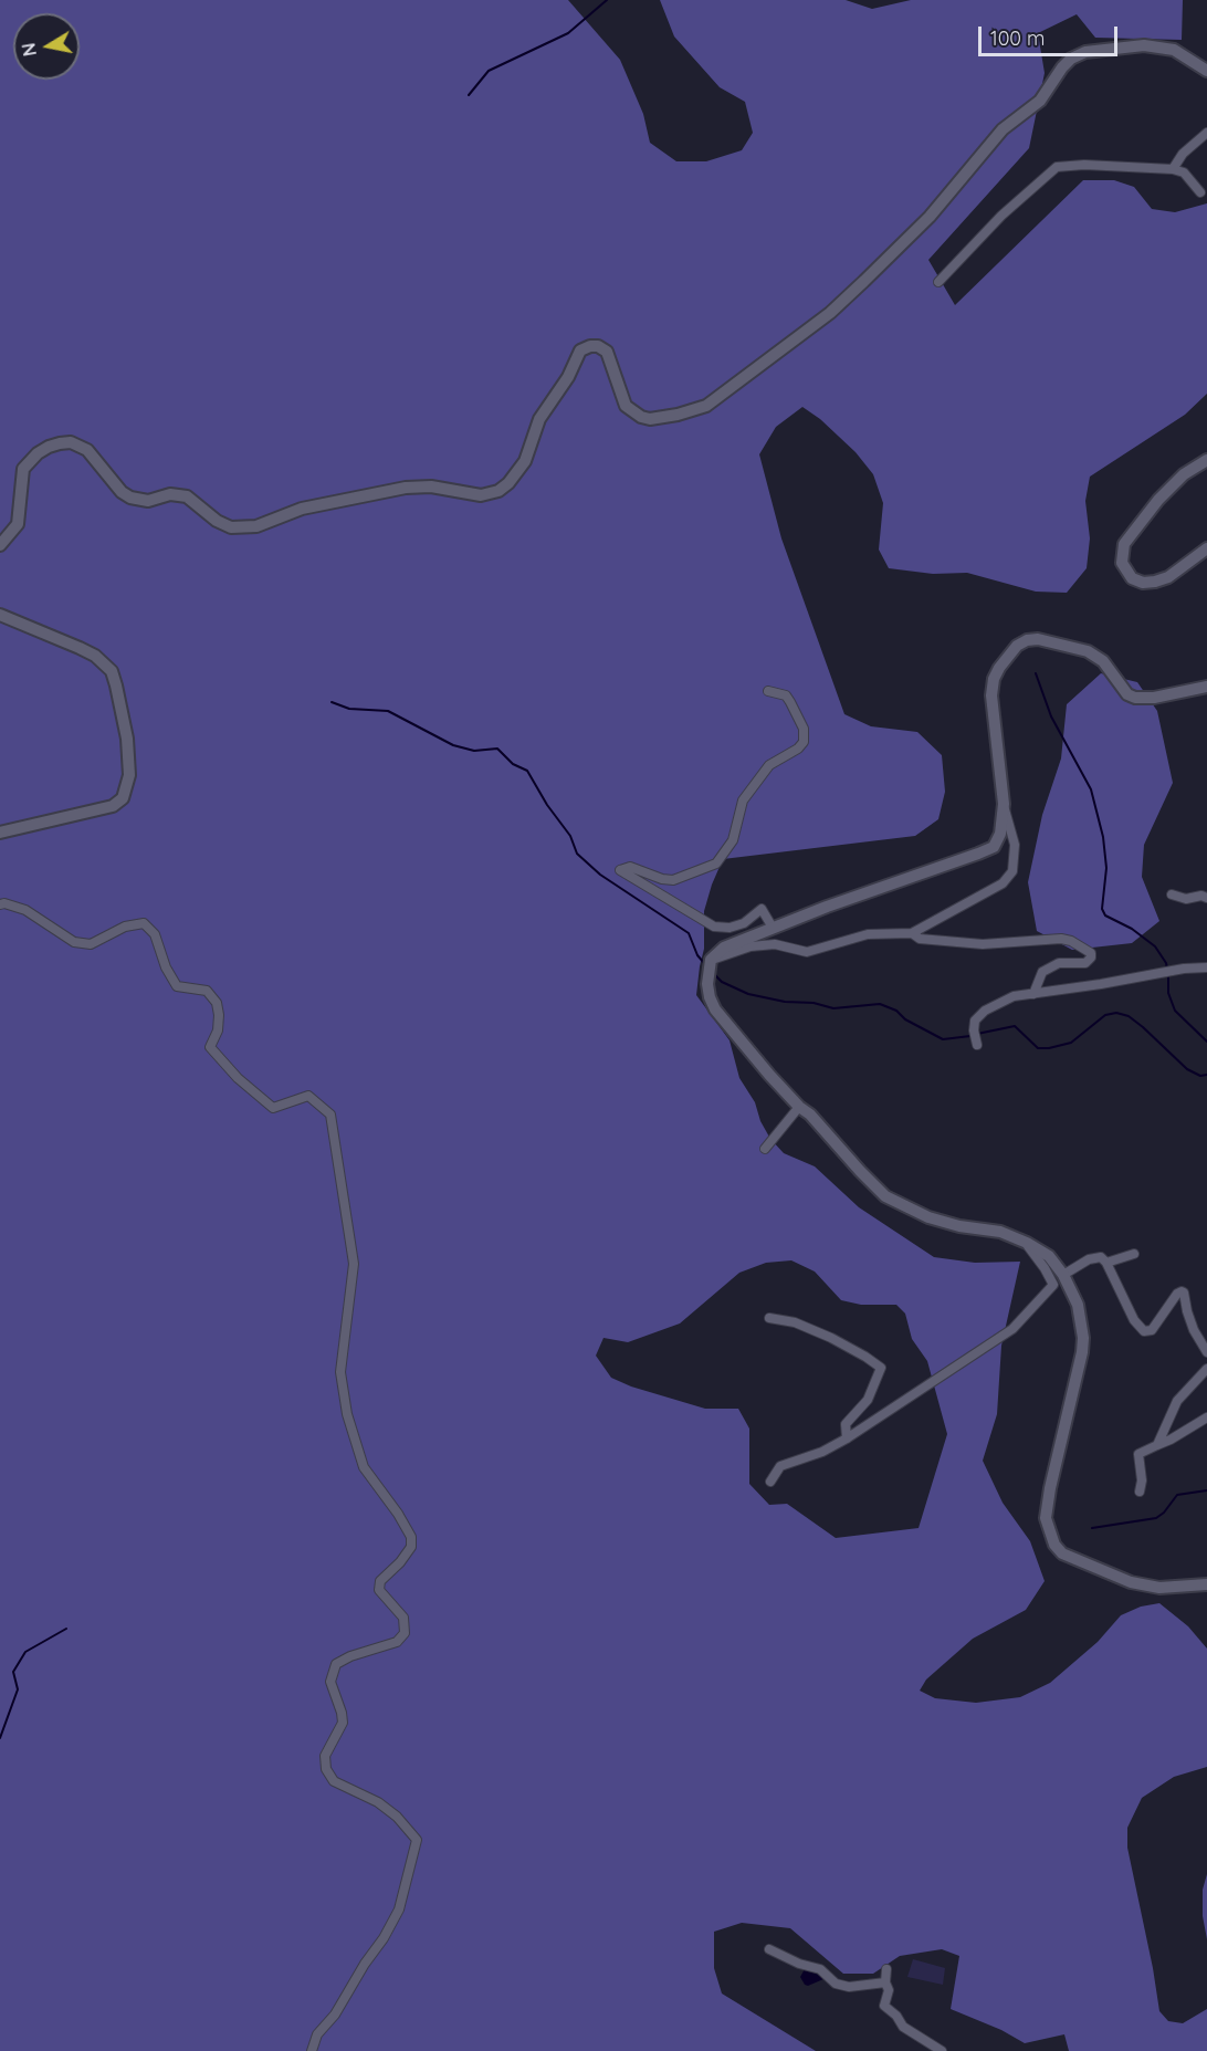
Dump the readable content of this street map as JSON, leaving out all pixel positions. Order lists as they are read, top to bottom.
{
  "scale_bar": "100 m",
  "north": "left"
}
